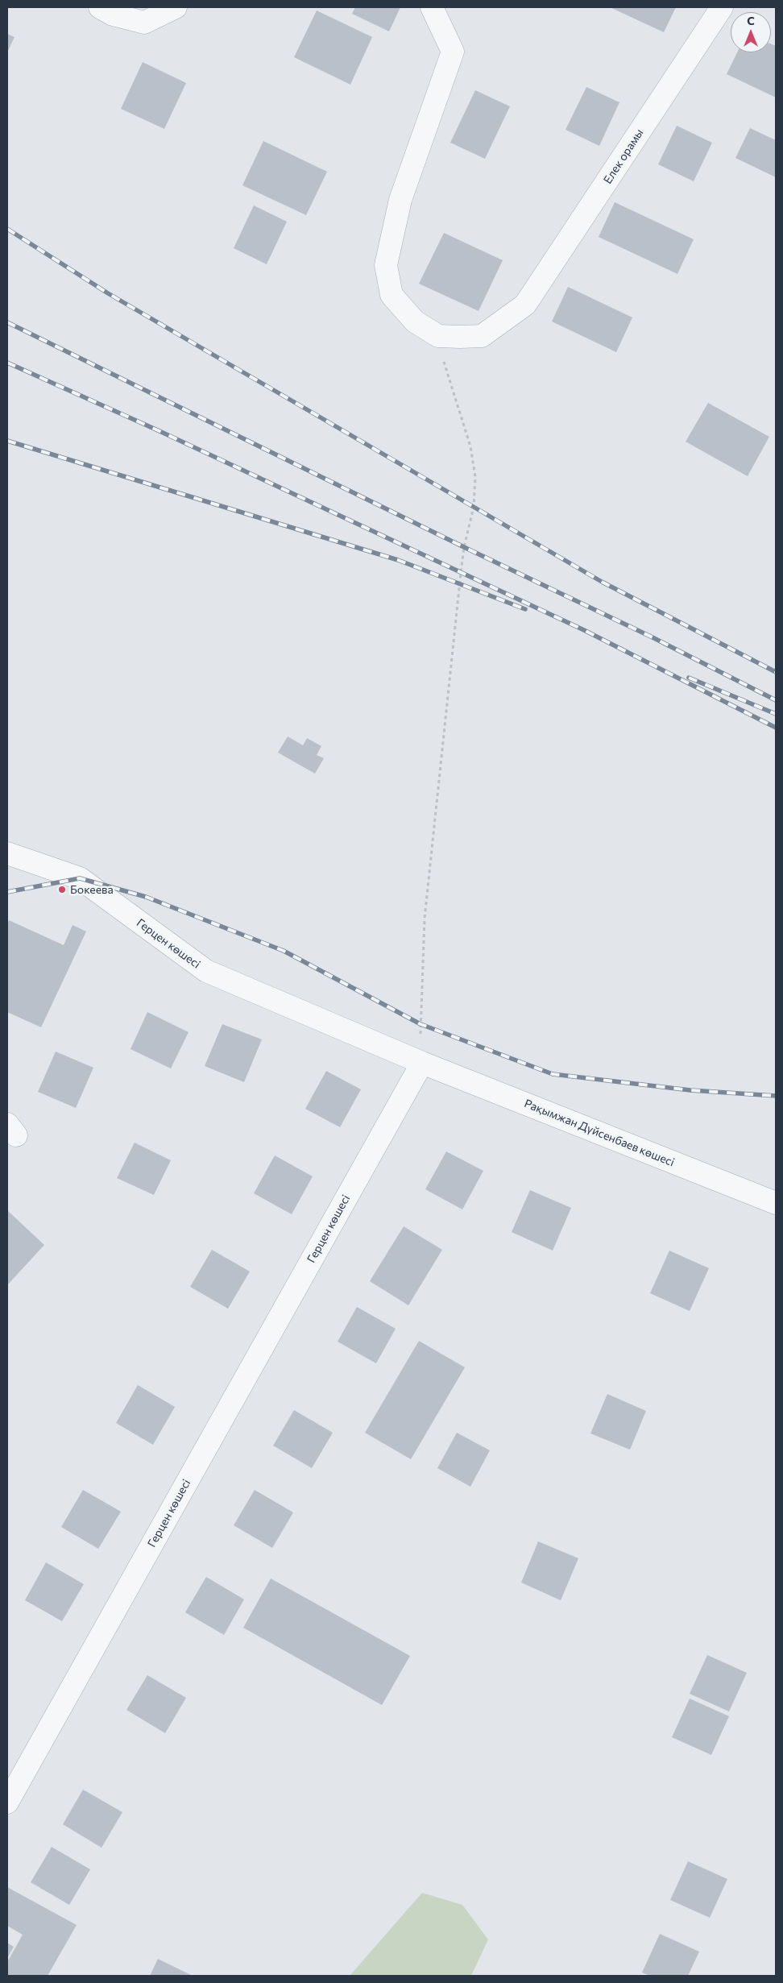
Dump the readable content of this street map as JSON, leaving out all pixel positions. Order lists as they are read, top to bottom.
{
  "streets": {
    "street": ["Елек орамы", "Герцен көшесі", "Рақымжан Дүйсенбаев көшесі"]
  },
  "crossings": [
    ["Герцен көшесі", "Рақымжан Дүйсенбаев көшесі"]
  ],
  "places": ["Бокеева"],
  "north": "top"
}
